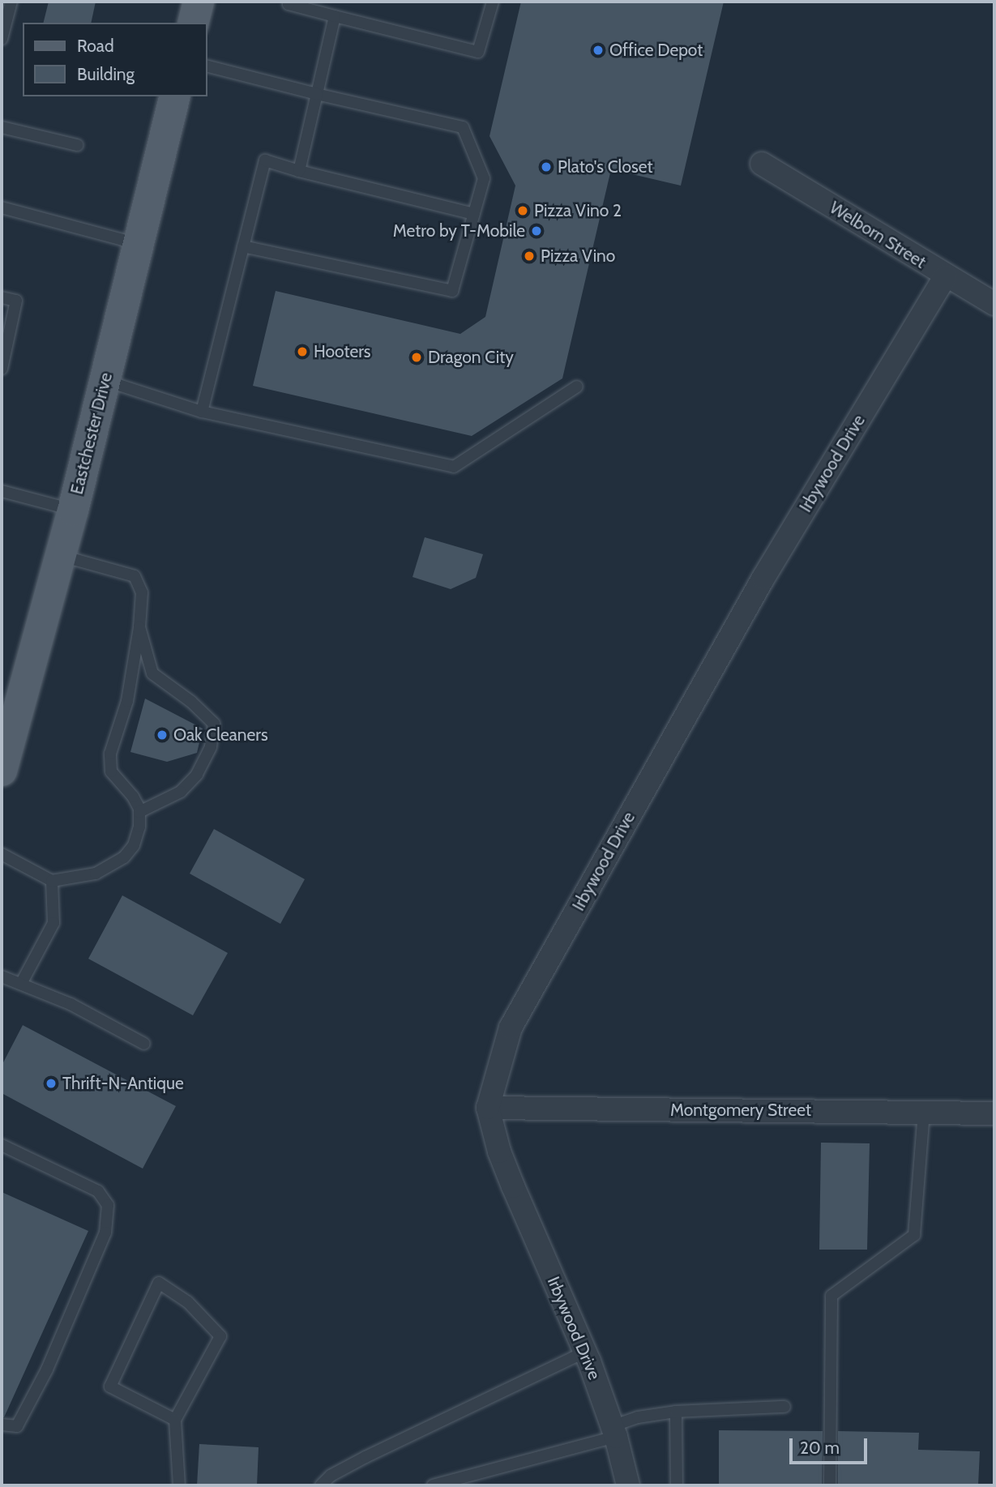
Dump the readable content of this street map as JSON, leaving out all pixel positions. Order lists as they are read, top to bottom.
{
  "streets": {
    "main road": ["Eastchester Drive"],
    "street": ["Welborn Street", "Irbywood Drive", "Montgomery Street"]
  },
  "crossings": [
    ["Welborn Street", "Irbywood Drive"],
    ["Irbywood Drive", "Montgomery Street"]
  ],
  "places": [
    "Office Depot",
    "Plato's Closet",
    "Pizza Vino 2",
    "Metro by T-Mobile",
    "Pizza Vino",
    "Hooters",
    "Dragon City",
    "Oak Cleaners",
    "Thrift-N-Antique"
  ],
  "legend": ["Road", "Building"],
  "scale_bar": "20 m"
}
